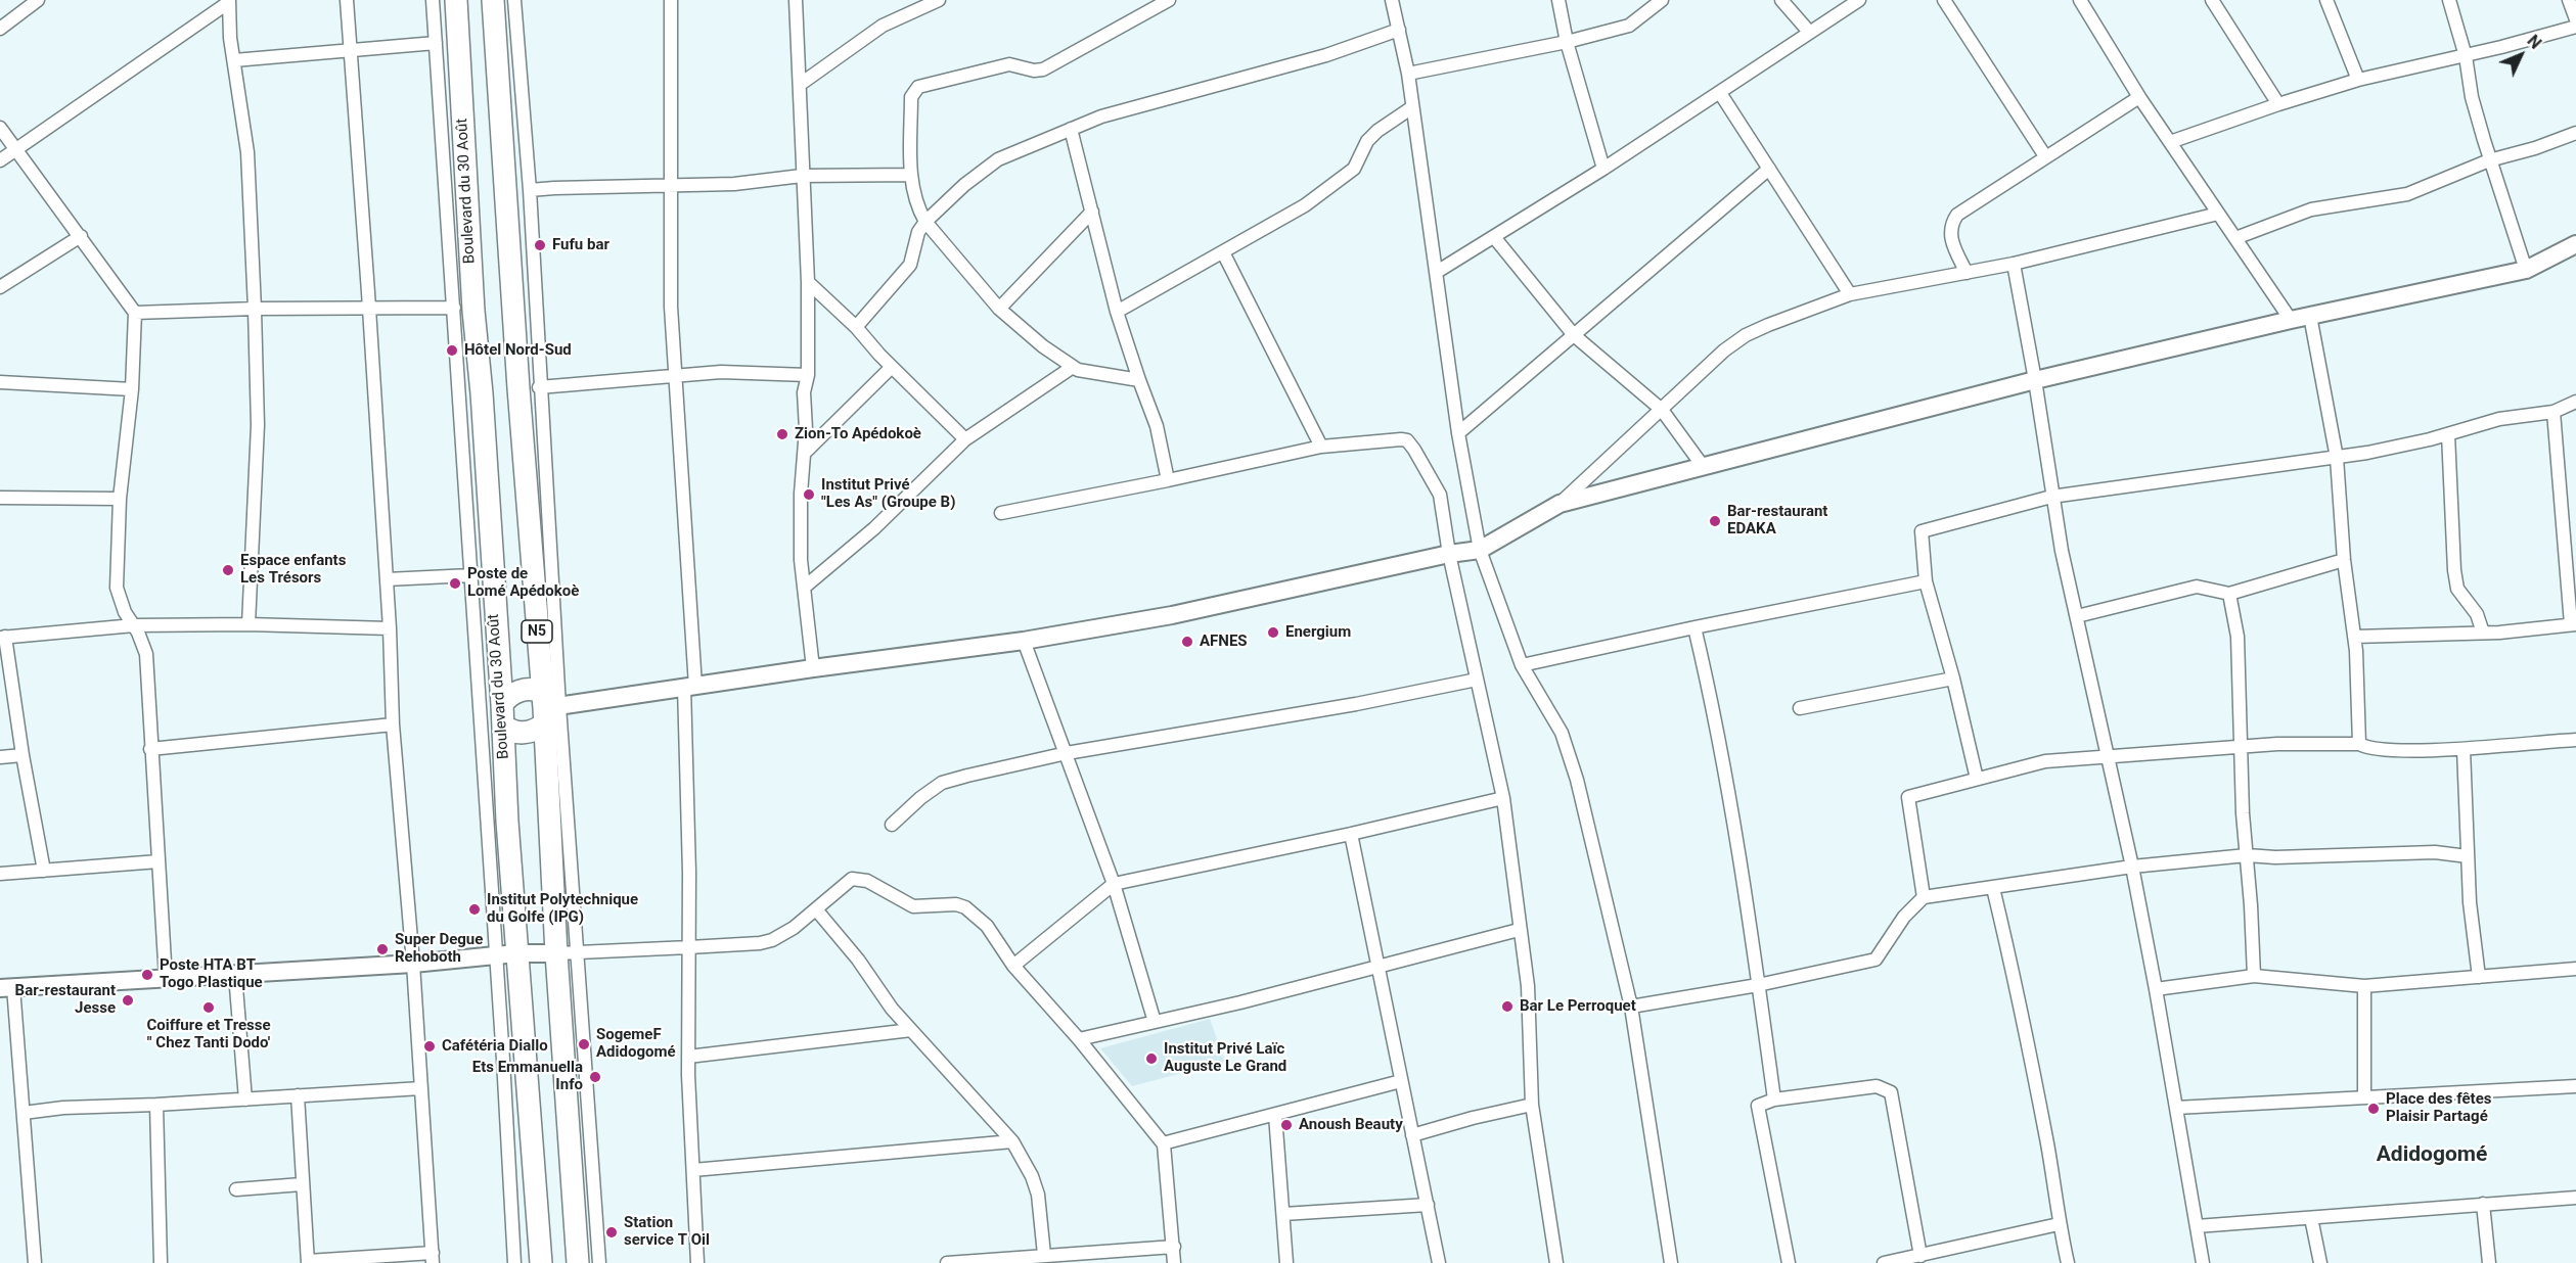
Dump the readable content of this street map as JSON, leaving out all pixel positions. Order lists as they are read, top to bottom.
{
  "streets": {
    "highway": ["Boulevard du 30 Août", "N5"]
  },
  "crossings": [
    ["Boulevard du 30 Août", "N5"]
  ],
  "districts": ["Adidogomé"],
  "places": [
    "Fufu bar",
    "Hôtel Nord-Sud",
    "Zion-To Apédokoè",
    "Institut Privé \"Les As\" (Groupe B)",
    "Bar-restaurant EDAKA",
    "Espace enfants Les Trésors",
    "Poste de Lomé Apédokoè",
    "Energium",
    "AFNES",
    "Institut Polytechnique du Golfe (IPG)",
    "Super Degue Rehoboth",
    "Poste HTA BT Togo Plastique",
    "Bar-restaurant Jesse",
    "Bar Le Perroquet",
    "Coiffure et Tresse \" Chez Tanti Dodo'",
    "SogemeF Adidogomé",
    "Cafétéria Diallo",
    "Institut Privé Laïc Auguste Le Grand",
    "Ets Emmanuella Info",
    "Place des fêtes Plaisir Partagé",
    "Anoush Beauty",
    "Station service T Oil"
  ],
  "north": "top right"
}
